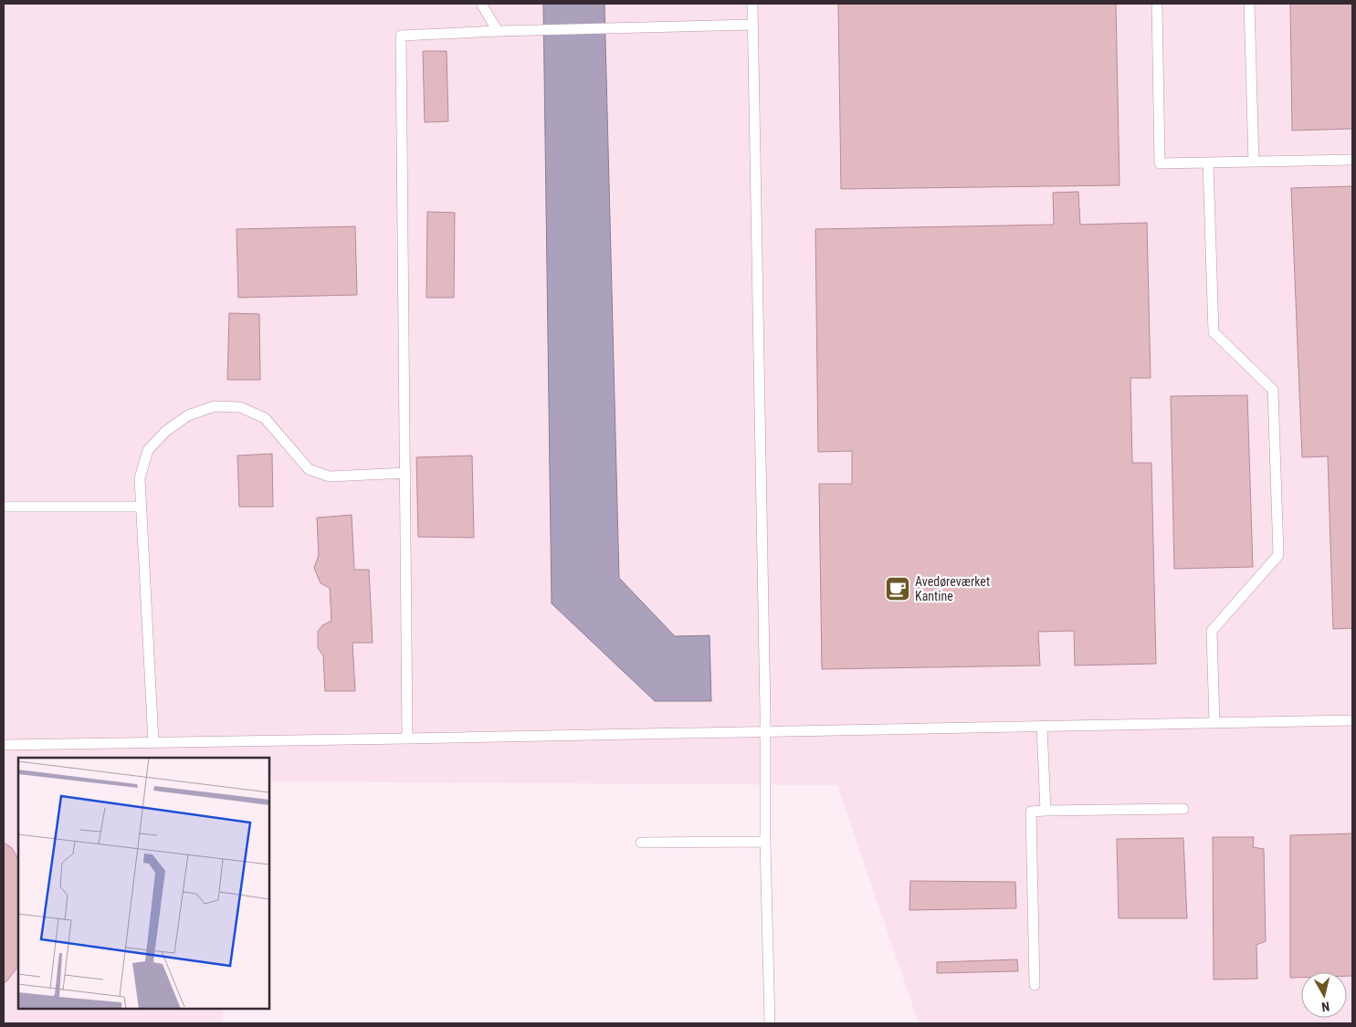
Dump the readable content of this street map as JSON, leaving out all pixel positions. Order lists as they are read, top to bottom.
{
  "places": {
    "cafe": ["Avedøreværket Kantine"]
  },
  "north": "bottom"
}
